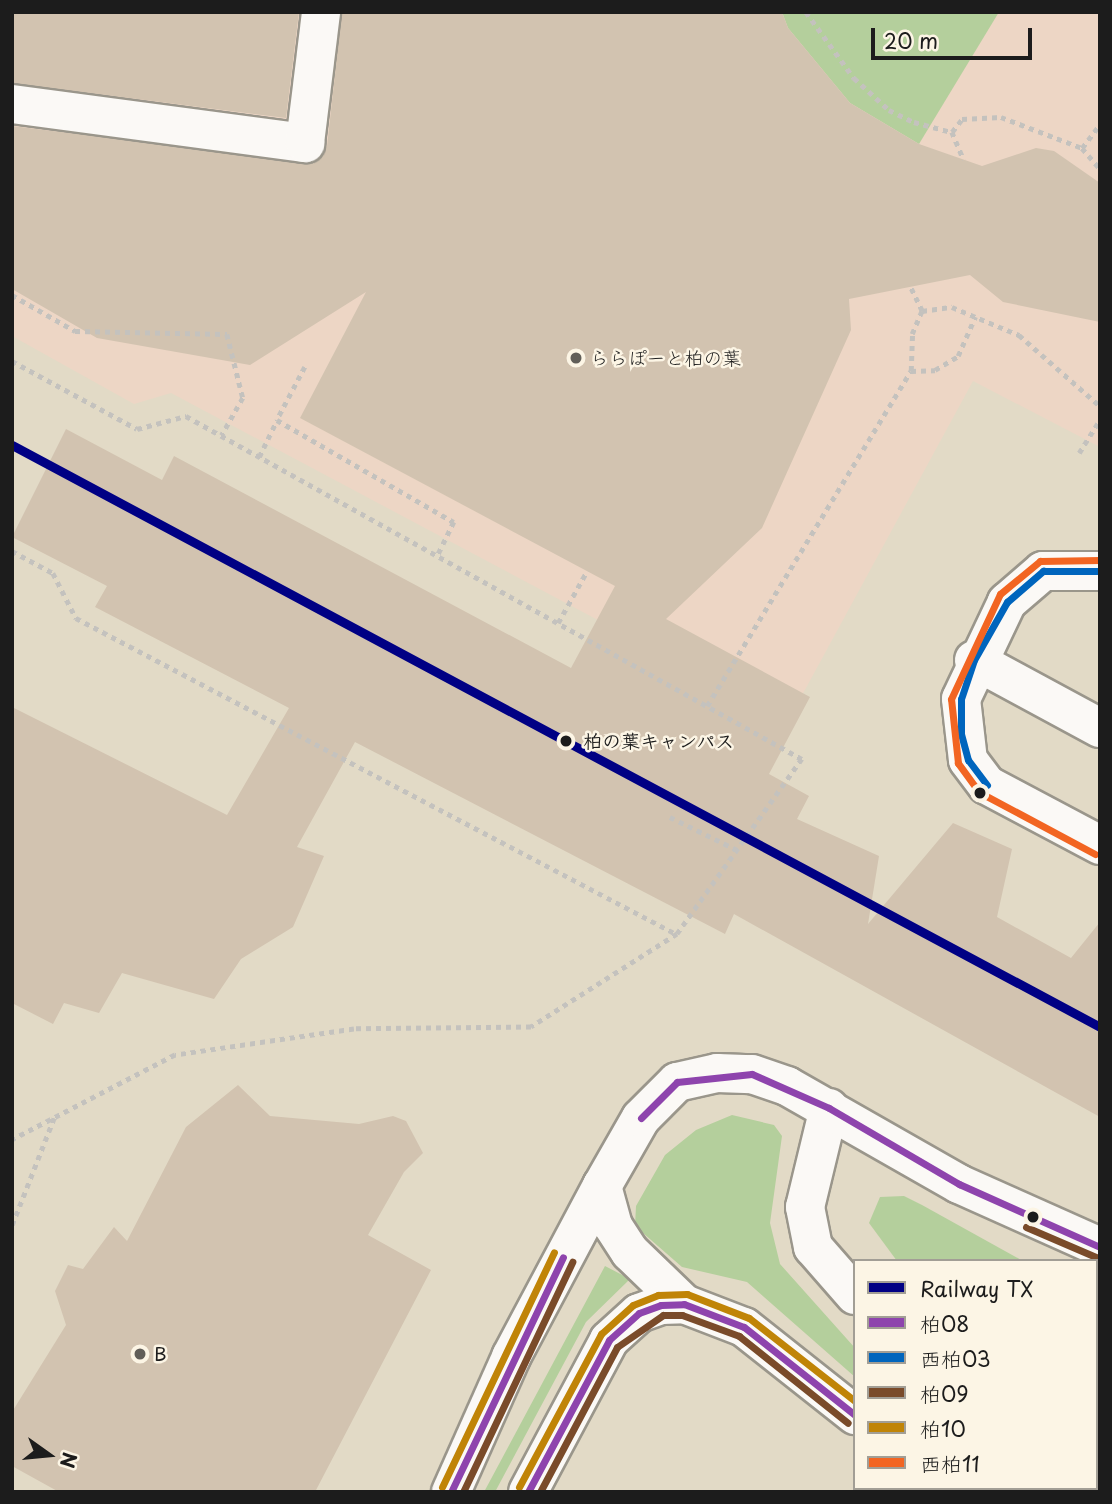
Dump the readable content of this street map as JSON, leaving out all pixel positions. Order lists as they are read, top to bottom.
{
  "places": ["ららぽーと柏の葉", "柏の葉キャンパス", "B"],
  "lines": [
    "rail line TX",
    "transit line 西柏11",
    "transit line 西柏03",
    "transit line 柏08",
    "transit line 柏09",
    "transit line 柏10"
  ],
  "legend": [
    "Railway TX",
    "柏08",
    "西柏03",
    "柏09",
    "柏10",
    "西柏11"
  ],
  "scale_bar": "20 m",
  "north": "right"
}
